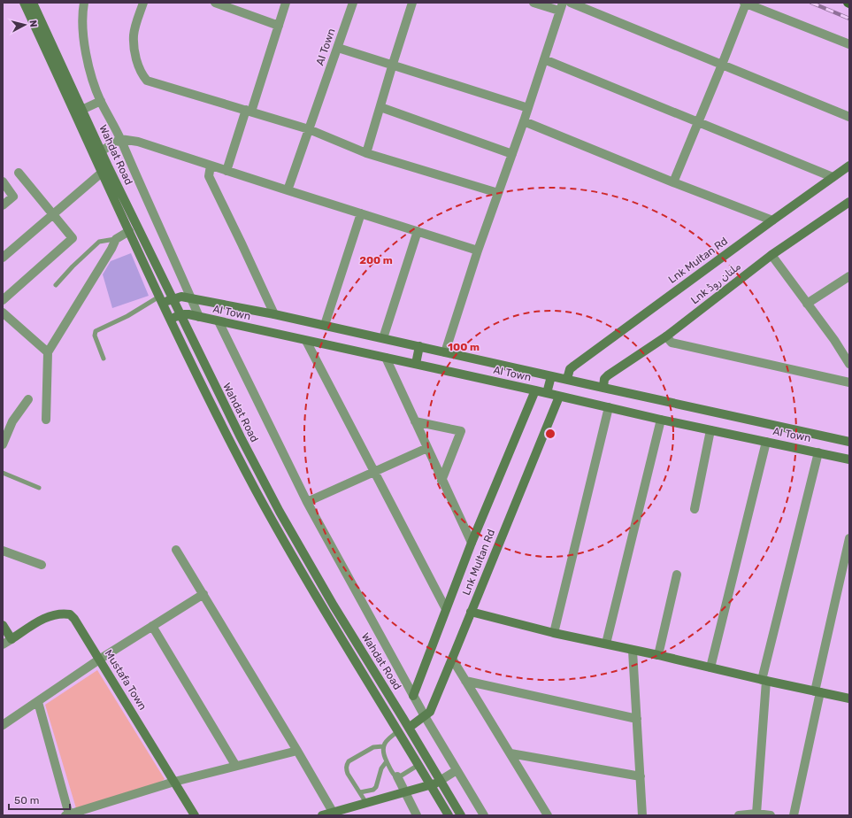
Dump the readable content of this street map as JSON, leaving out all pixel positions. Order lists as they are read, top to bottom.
{
  "streets": {
    "street": [
      "AI Town",
      "Wahdat Road",
      "Lnk Multan Rd",
      "Lnk ملتان روڈ",
      "Mustafa Town"
    ]
  },
  "crossings": [
    ["AI Town", "Wahdat Road"],
    ["AI Town", "Lnk Multan Rd"],
    ["Wahdat Road", "Lnk Multan Rd"]
  ],
  "scale_bar": "50 m",
  "north": "right",
  "rings": ["200 m", "100 m"]
}
